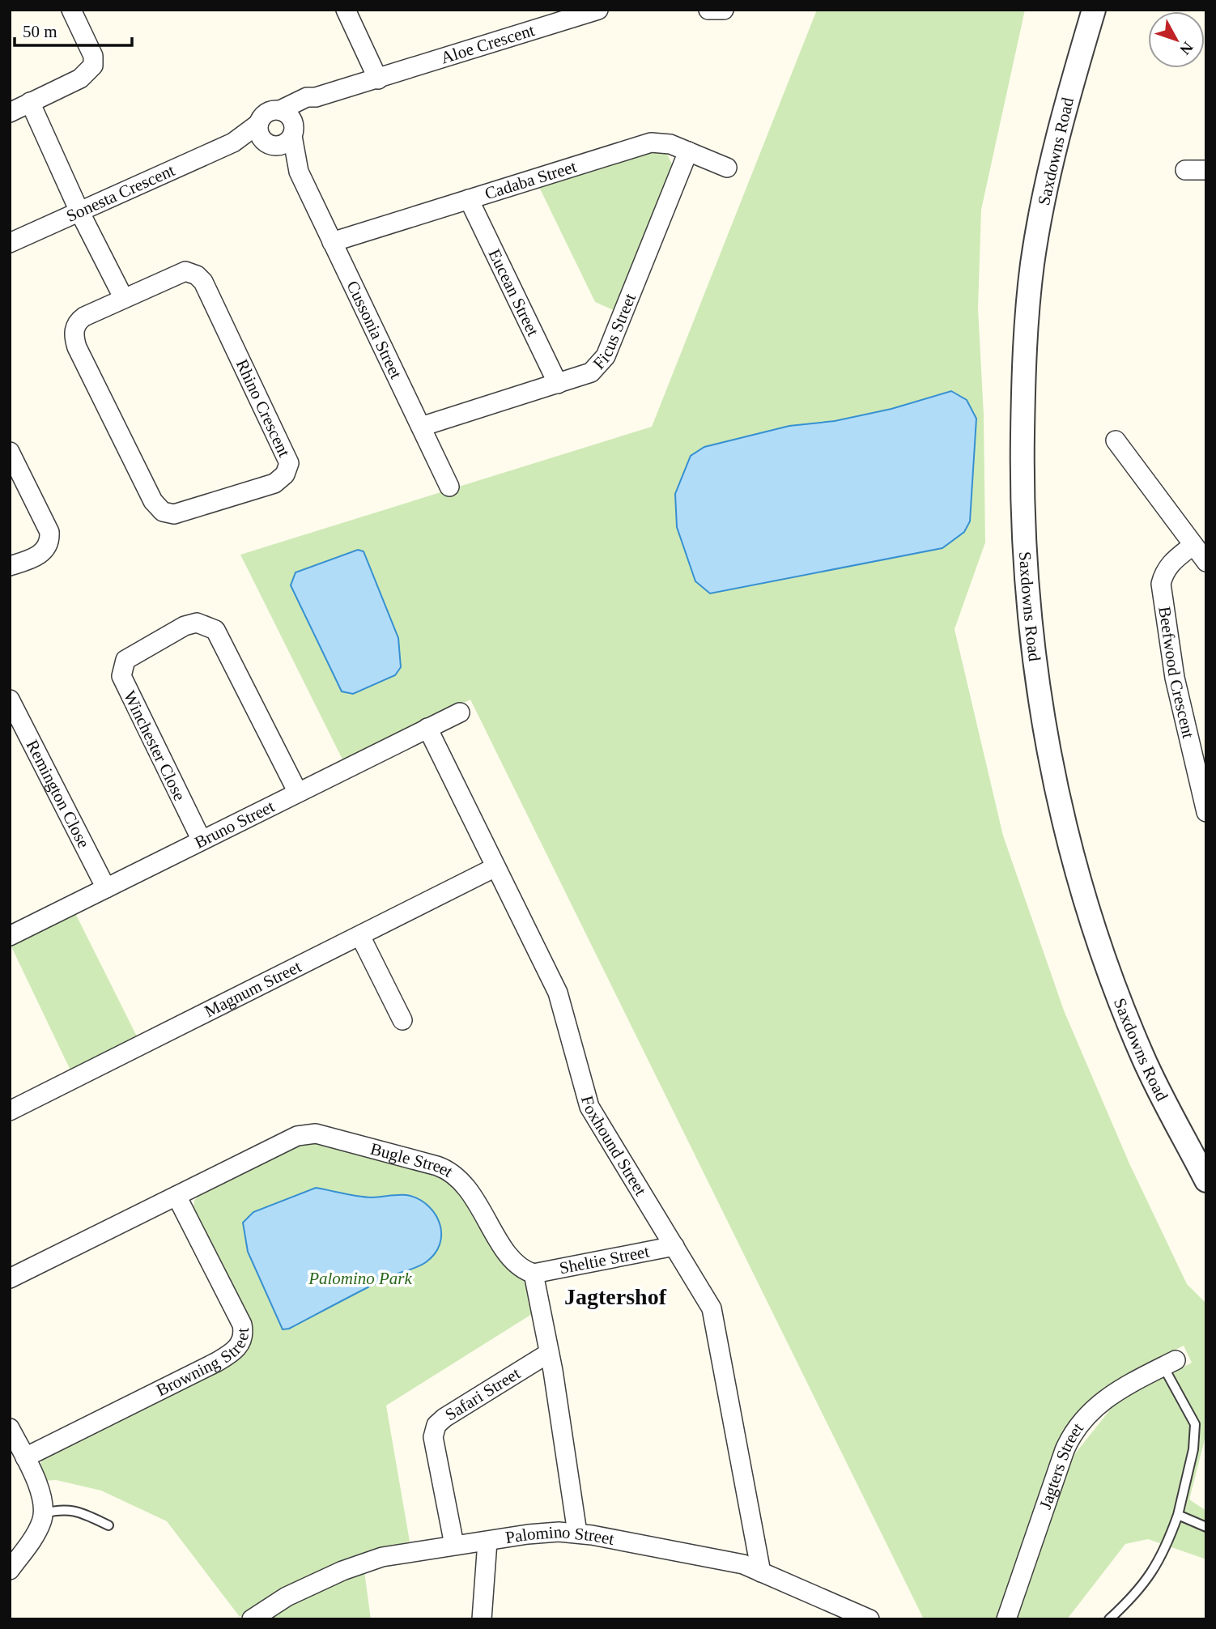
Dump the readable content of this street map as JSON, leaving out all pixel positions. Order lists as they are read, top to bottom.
{
  "streets": {
    "street": [
      "Aloe Crescent",
      "Saxdowns Road",
      "Cadaba Street",
      "Sonesta Crescent",
      "Eucean Street",
      "Cussonia Street",
      "Ficus Street",
      "Rhino Crescent",
      "Beefwood Crescent",
      "Winchester Close",
      "Remington Close",
      "Bruno Street",
      "Magnum Street",
      "Foxhound Street",
      "Bugle Street",
      "Sheltie Street",
      "Browning Street",
      "Safari Street",
      "Jagters Street",
      "Palomino Street"
    ]
  },
  "crossings": [
    ["Aloe Crescent", "Cussonia Street"],
    ["Cadaba Street", "Eucean Street"],
    ["Cadaba Street", "Cussonia Street"],
    ["Cadaba Street", "Ficus Street"],
    ["Sonesta Crescent", "Cussonia Street"],
    ["Eucean Street", "Ficus Street"],
    ["Cussonia Street", "Ficus Street"],
    ["Winchester Close", "Bruno Street"],
    ["Remington Close", "Bruno Street"],
    ["Bruno Street", "Foxhound Street"],
    ["Magnum Street", "Foxhound Street"],
    ["Foxhound Street", "Sheltie Street"],
    ["Foxhound Street", "Palomino Street"],
    ["Bugle Street", "Sheltie Street"],
    ["Bugle Street", "Browning Street"],
    ["Safari Street", "Palomino Street"]
  ],
  "districts": ["Jagtershof"],
  "parks": ["Palomino Park"],
  "scale_bar": "50 m",
  "north": "bottom right"
}
